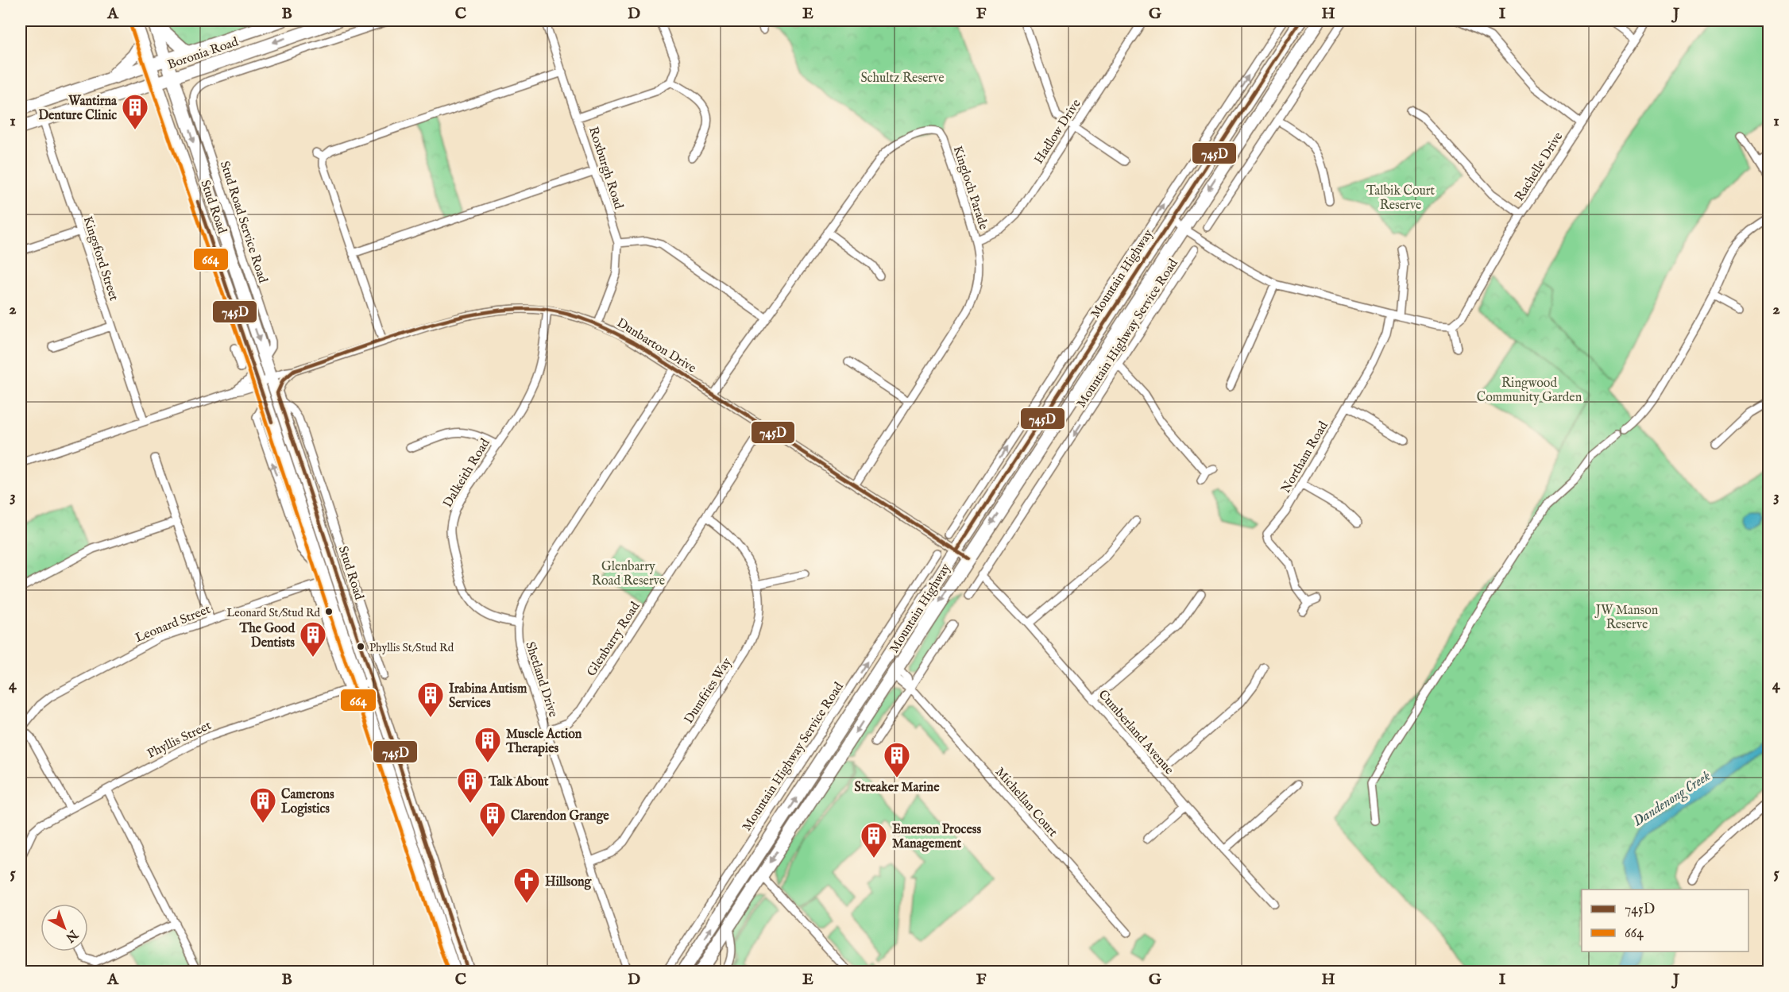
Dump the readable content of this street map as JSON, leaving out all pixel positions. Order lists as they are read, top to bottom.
{
  "streets": {
    "main road": ["Boronia Road", "Stud Road", "Mountain Highway"],
    "street": [
      "Hadlow Drive",
      "Rachelle Drive",
      "Roxburgh Road",
      "Kingloch Parade",
      "Stud Road Service Road",
      "Kingsford Street",
      "Mountain Highway Service Road",
      "Dunbarton Drive",
      "Northam Road",
      "Dalkeith Road",
      "Leonard Street",
      "Glenbarry Road",
      "Shetland Drive",
      "Dumfries Way",
      "Cumberland Avenue",
      "Phyllis Street",
      "Michellan Court"
    ]
  },
  "crossings": [
    ["Boronia Road", "Stud Road"],
    ["Boronia Road", "Kingsford Street"],
    ["Hadlow Drive", "Kingloch Parade"],
    ["Roxburgh Road", "Dunbarton Drive"],
    ["Kingloch Parade", "Dunbarton Drive"],
    ["Stud Road", "Stud Road Service Road"],
    ["Stud Road", "Dunbarton Drive"],
    ["Stud Road", "Leonard Street"],
    ["Stud Road", "Phyllis Street"],
    ["Mountain Highway", "Dunbarton Drive"],
    ["Mountain Highway", "Michellan Court"],
    ["Mountain Highway Service Road", "Cumberland Avenue"],
    ["Dunbarton Drive", "Dalkeith Road"],
    ["Dunbarton Drive", "Glenbarry Road"],
    ["Dunbarton Drive", "Shetland Drive"],
    ["Dalkeith Road", "Shetland Drive"],
    ["Glenbarry Road", "Shetland Drive"],
    ["Glenbarry Road", "Dumfries Way"],
    ["Shetland Drive", "Dumfries Way"]
  ],
  "water": ["Dandenong Creek"],
  "parks": [
    "Schultz Reserve",
    "Talbik Court Reserve",
    "Ringwood Community Garden",
    "Glenbarry Road Reserve",
    "JW Manson Reserve"
  ],
  "places": {
    "building": [
      "Wantirna Denture Clinic",
      "The Good Dentists",
      "Irabina Autism Services",
      "Muscle Action Therapies",
      "Streaker Marine",
      "Talk About",
      "Camerons Logistics",
      "Clarendon Grange",
      "Emerson Process Management"
    ],
    "other": ["Leonard St/Stud Rd", "Phyllis St/Stud Rd"],
    "church": ["Hillsong"]
  },
  "lines": ["transit line 745D", "transit line 664"],
  "legend": ["745D", "664"],
  "north": "bottom right",
  "grid": {
    "columns": [
      "A",
      "B",
      "C",
      "D",
      "E",
      "F",
      "G",
      "H",
      "I",
      "J"
    ],
    "rows": [
      "1",
      "2",
      "3",
      "4",
      "5"
    ]
  }
}
